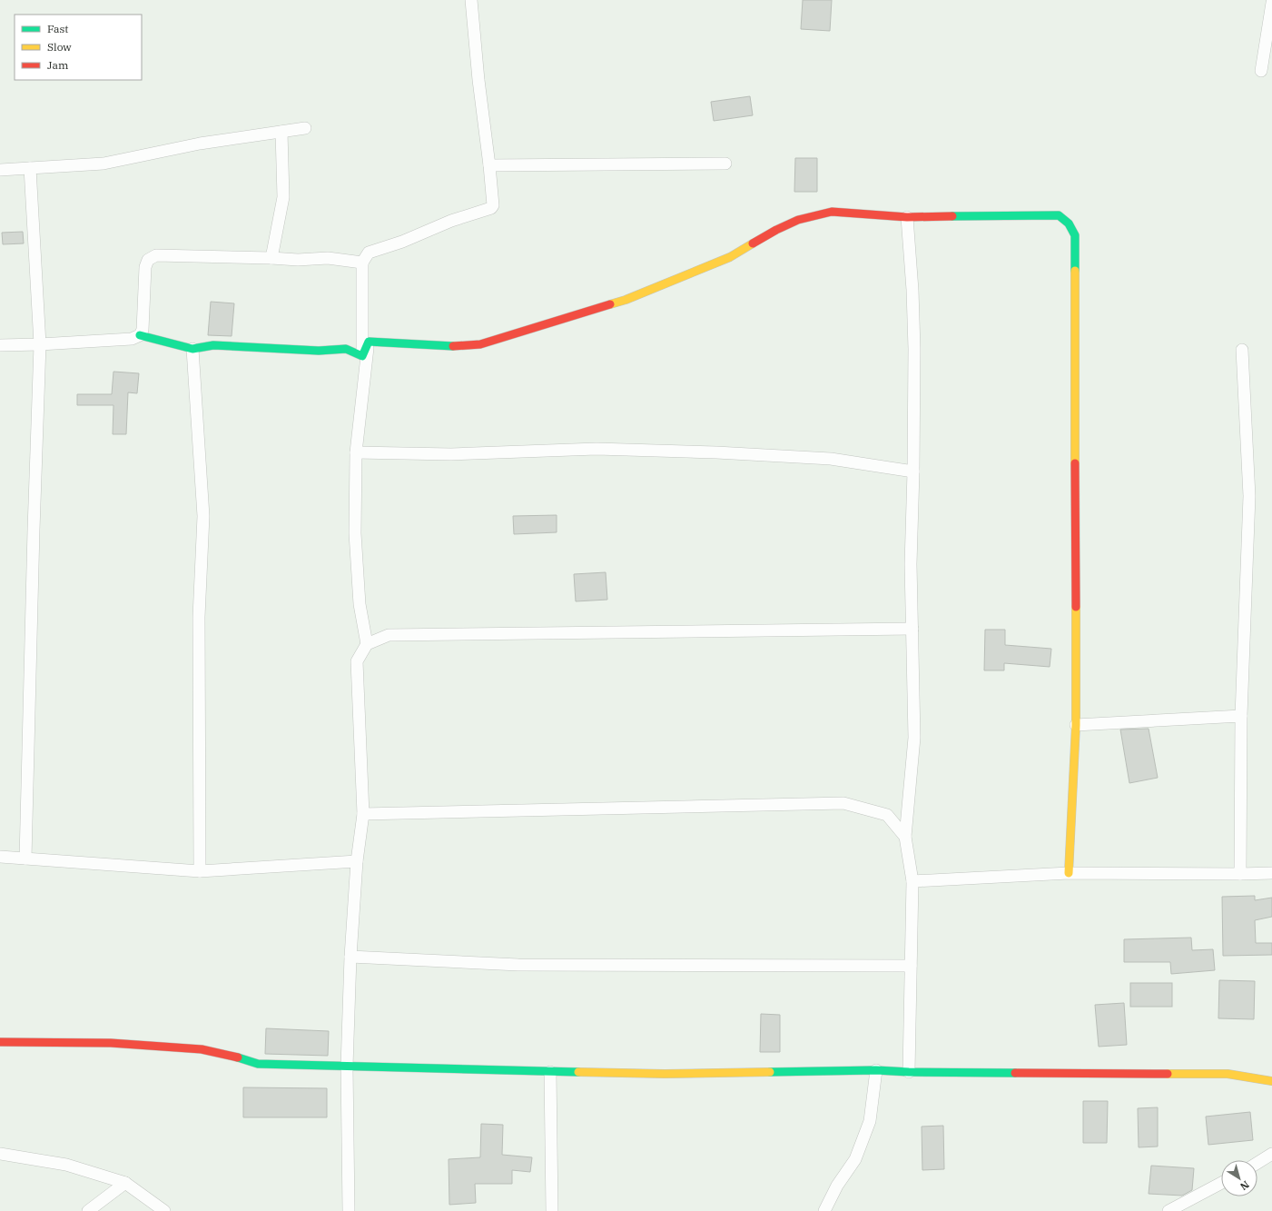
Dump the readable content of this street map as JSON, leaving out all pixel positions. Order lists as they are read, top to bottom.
{
  "legend": ["Fast", "Slow", "Jam"],
  "north": "bottom right"
}
